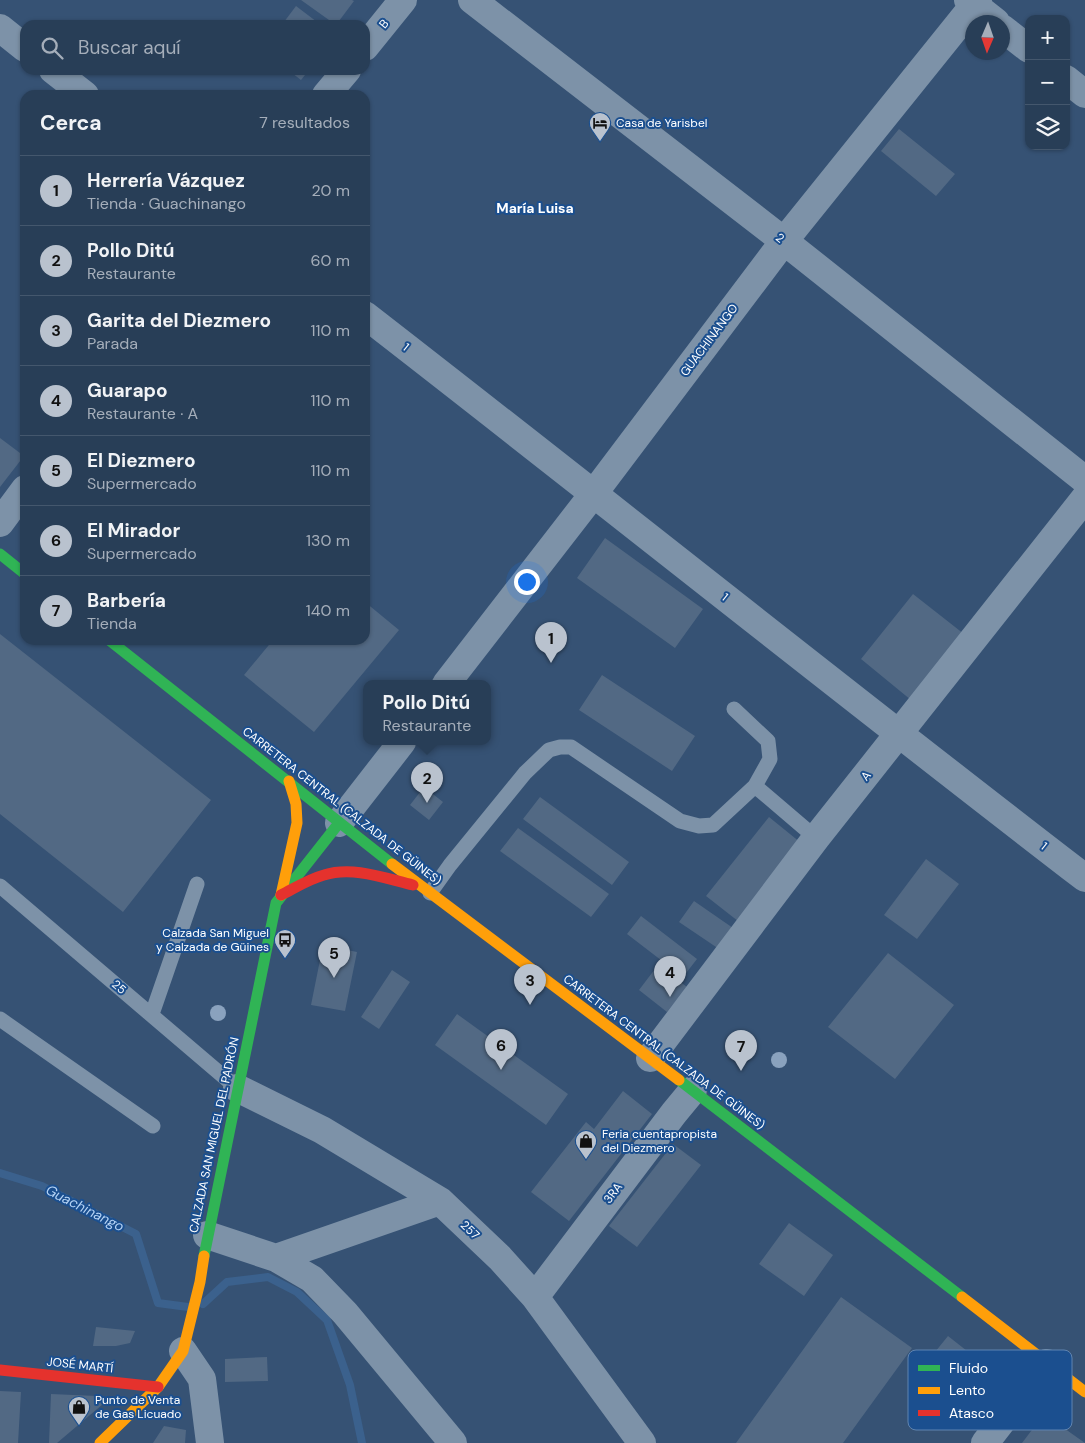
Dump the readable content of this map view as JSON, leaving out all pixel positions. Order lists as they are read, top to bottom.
{
  "streets": {
    "main road": ["CARRETERA CENTRAL (CALZADA DE GÜINES)", "CALZADA SAN MIGUEL DEL PADRÓN", "JOSÉ MARTÍ"],
    "street": [
      "B",
      "2",
      "GUACHINANGO",
      "1",
      "A",
      "3RA",
      "257"
    ],
    "lane": ["25"]
  },
  "crossings": [
    ["2", "GUACHINANGO"],
    ["GUACHINANGO", "1"],
    ["1", "A"],
    ["A", "CARRETERA CENTRAL (CALZADA DE GÜINES)"],
    ["CARRETERA CENTRAL (CALZADA DE GÜINES)", "CALZADA SAN MIGUEL DEL PADRÓN"],
    ["CARRETERA CENTRAL (CALZADA DE GÜINES)", "3RA"],
    ["25", "CALZADA SAN MIGUEL DEL PADRÓN"],
    ["25", "257"],
    ["CALZADA SAN MIGUEL DEL PADRÓN", "257"],
    ["CALZADA SAN MIGUEL DEL PADRÓN", "JOSÉ MARTÍ"],
    ["3RA", "257"]
  ],
  "districts": ["María Luisa"],
  "water": ["Guachinango"],
  "places": {
    "hotel": ["Casa de Yarisbel"],
    "bus stop": ["Calzada San Miguel y Calzada de Güines"],
    "shop": ["Feria cuentapropista del Diezmero", "Punto de Venta de Gas Licuado"]
  },
  "legend": ["Fluido", "Lento", "Atasco"],
  "north": "bottom",
  "page": {
    "map_buttons": ["+", "−"],
    "search": "Buscar aquí",
    "heading": ["Cerca", "7 resultados"],
    "list": [
      {
        "mark": "1",
        "name": "Herrería Vázquez",
        "note": "Tienda · Guachinango",
        "value": "20 m"
      },
      {
        "mark": "2",
        "name": "Pollo Ditú",
        "note": "Restaurante",
        "value": "60 m"
      },
      {
        "mark": "3",
        "name": "Garita del Diezmero",
        "note": "Parada",
        "value": "110 m"
      },
      {
        "mark": "4",
        "name": "Guarapo",
        "note": "Restaurante · A",
        "value": "110 m"
      },
      {
        "mark": "5",
        "name": "El Diezmero",
        "note": "Supermercado",
        "value": "110 m"
      },
      {
        "mark": "6",
        "name": "El Mirador",
        "note": "Supermercado",
        "value": "130 m"
      },
      {
        "mark": "7",
        "name": "Barbería",
        "note": "Tienda",
        "value": "140 m"
      }
    ],
    "pins": [
      "1",
      "2",
      "5",
      "4",
      "3",
      "6",
      "7"
    ],
    "popup": ["Pollo Ditú", "Restaurante"]
  }
}
